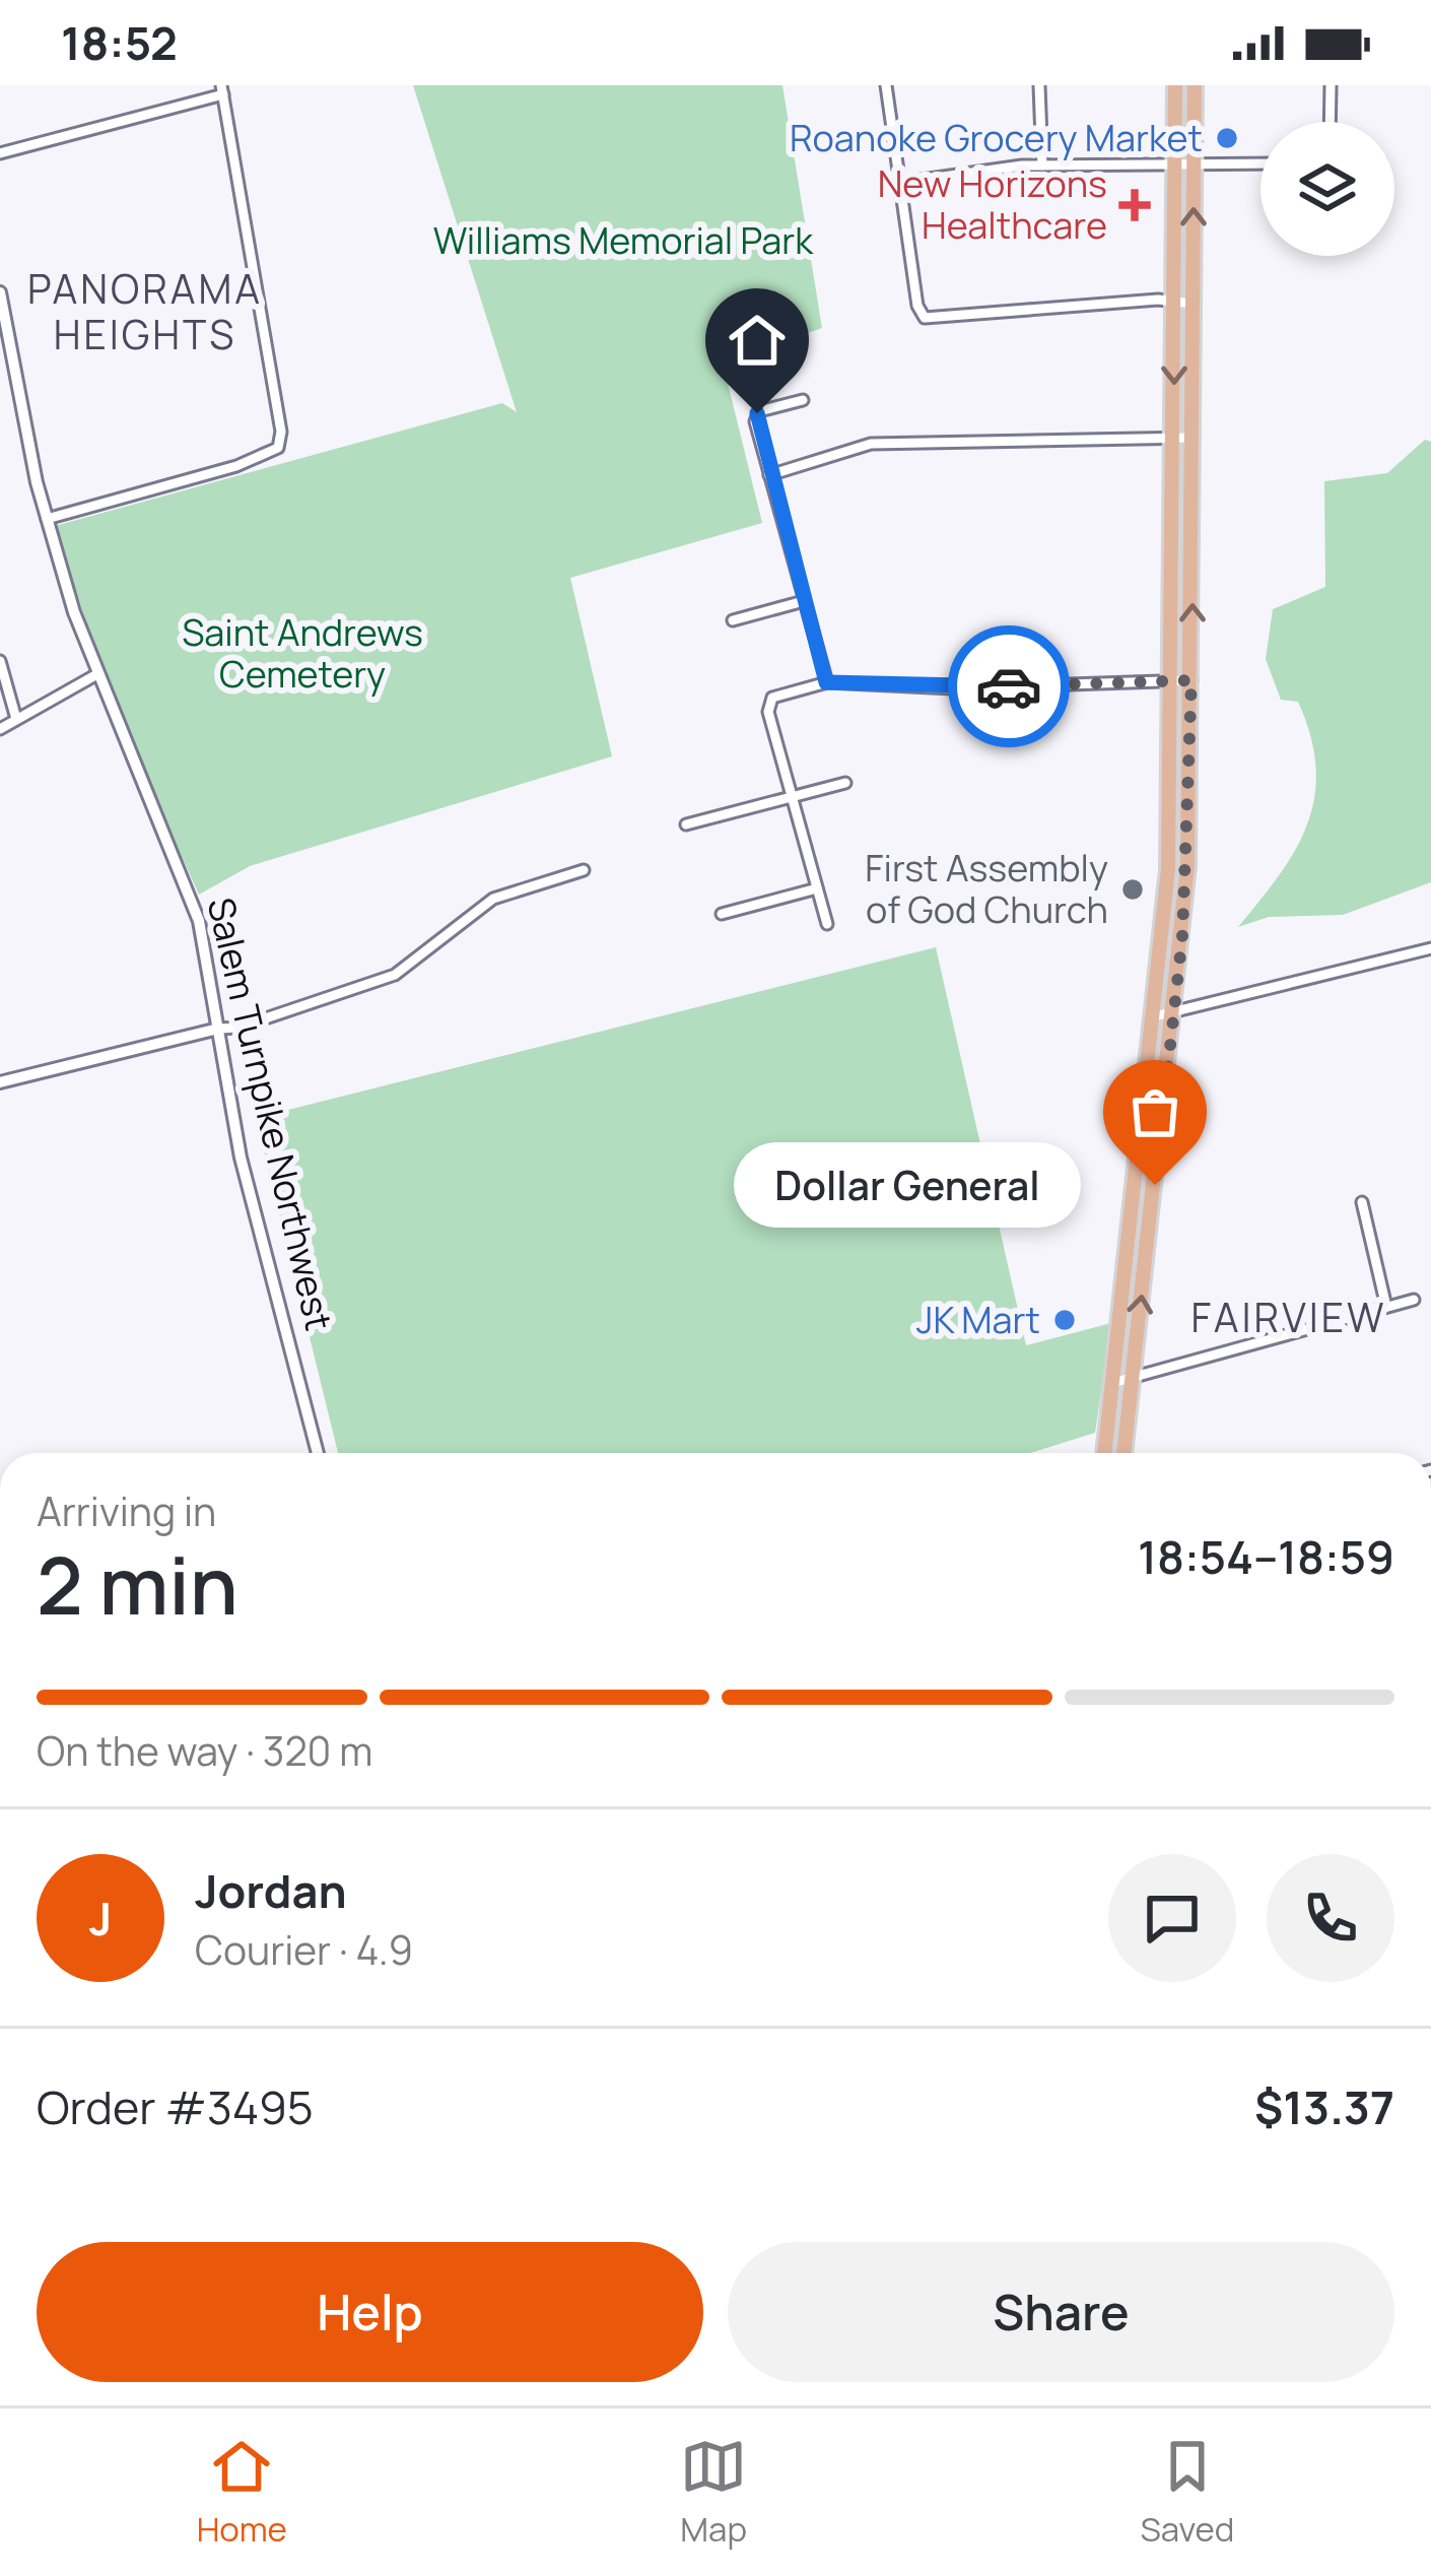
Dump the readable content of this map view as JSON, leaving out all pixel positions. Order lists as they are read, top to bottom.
{
  "streets": {
    "street": ["Salem Turnpike Northwest"]
  },
  "districts": ["PANORAMA HEIGHTS", "FAIRVIEW"],
  "parks": ["Williams Memorial Park", "Saint Andrews Cemetery"],
  "places": {
    "other": [
      "Roanoke Grocery Market",
      "First Assembly of God Church",
      "Dollar General",
      "JK Mart"
    ],
    "health": ["New Horizons Healthcare"]
  },
  "page": {
    "status": "18:52",
    "bubble": "Dollar General",
    "heading": ["2 min", "Arriving in", "18:54–18:59"],
    "panel": [
      "Jordan",
      "Courier · 4.9",
      "Order #3495",
      "$13.37"
    ],
    "bar": "On the way · 320 m",
    "round": "J",
    "buttons": ["Help", "Share"],
    "tabs": ["Home", "Map", "Saved"]
  }
}
